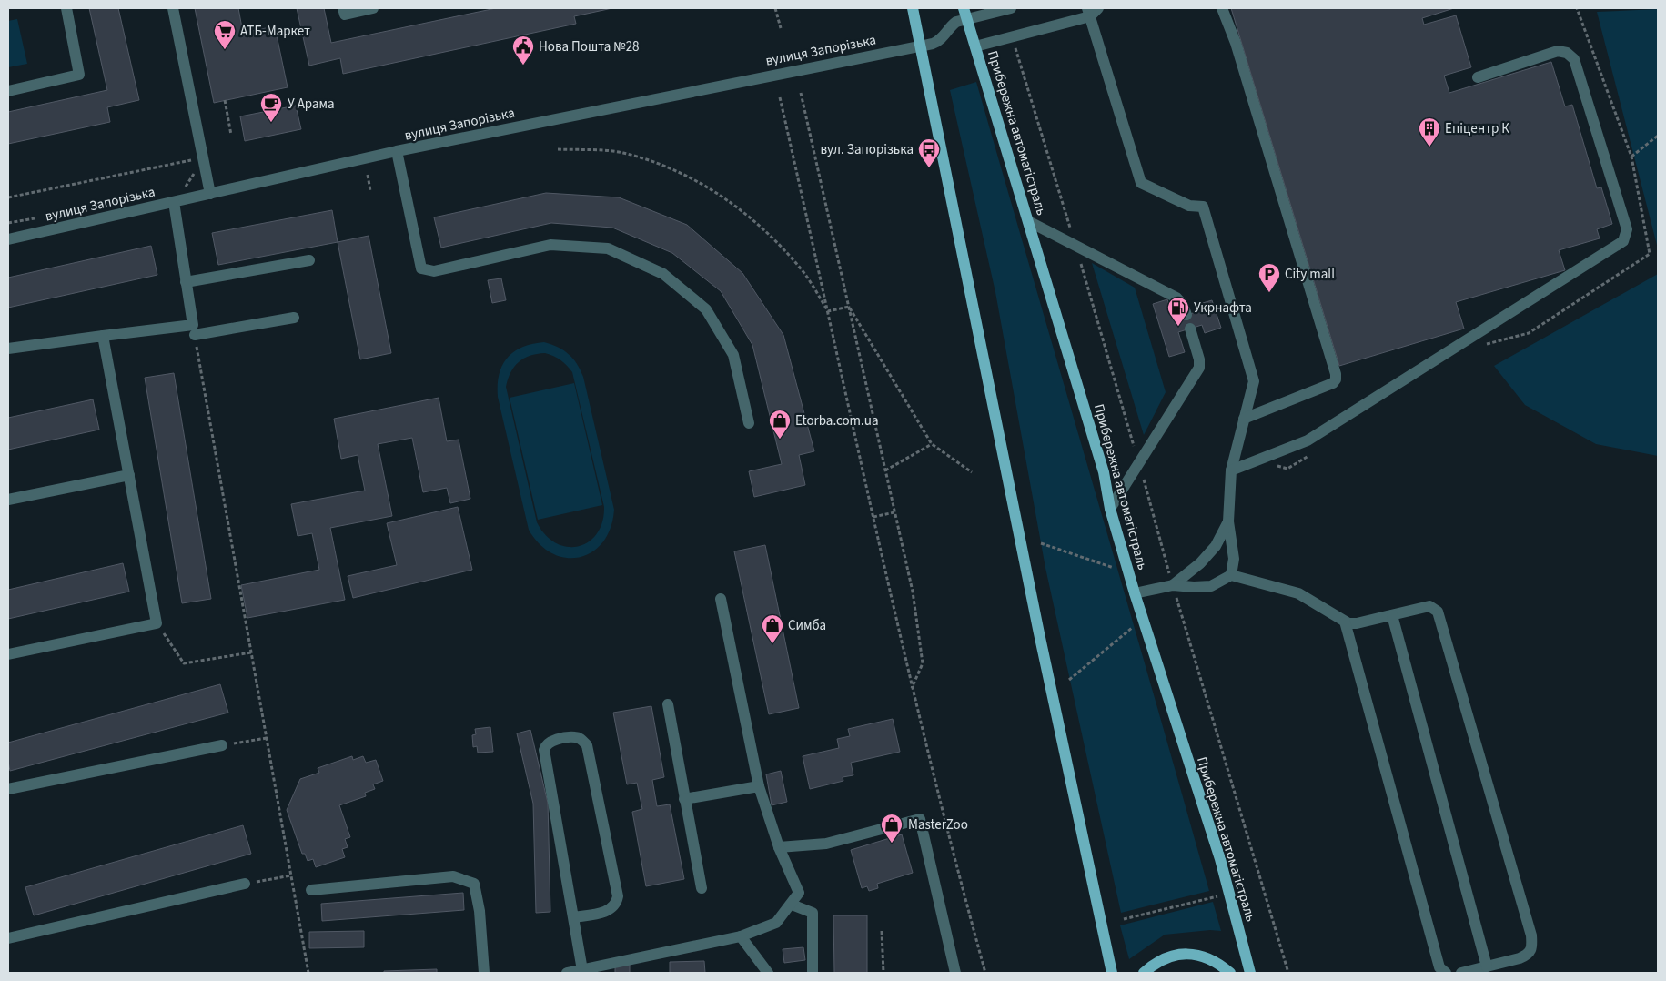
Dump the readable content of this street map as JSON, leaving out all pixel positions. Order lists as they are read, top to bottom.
{
  "streets": {
    "main road": ["Прибережна автомагістраль"],
    "street": ["вулиця Запорізька"]
  },
  "crossings": [
    ["вулиця Запорізька", "Прибережна автомагістраль"]
  ],
  "places": {
    "supermarket": ["АТБ-Маркет"],
    "public building": ["Нова Пошта №28"],
    "cafe": ["У Арама"],
    "building": ["Епіцентр К"],
    "bus stop": ["вул. Запорізька"],
    "parking": ["City mall"],
    "fuel station": ["Укрнафта"],
    "shop": ["Etorba.com.ua", "Симба", "MasterZoo"]
  }
}
